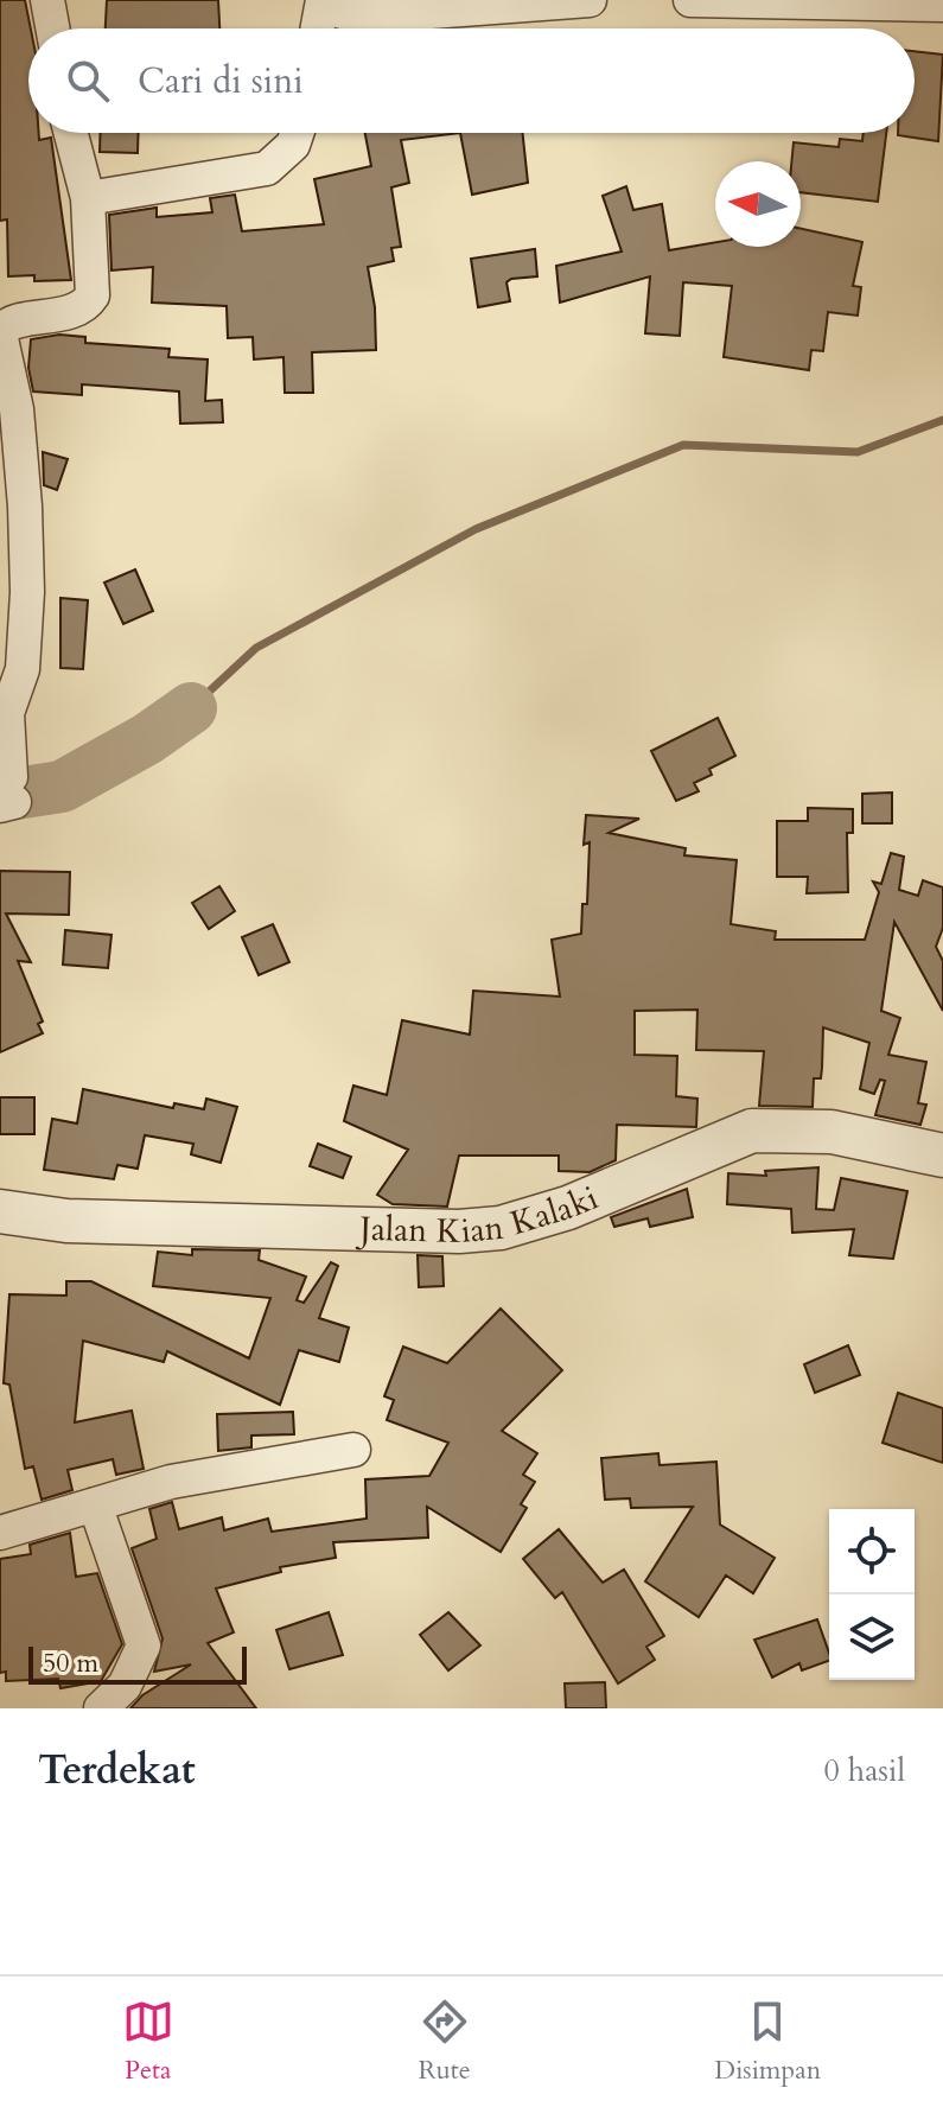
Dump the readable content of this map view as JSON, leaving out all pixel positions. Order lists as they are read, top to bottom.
{
  "streets": {
    "street": ["Jalan Kian Kalaki"]
  },
  "scale_bar": "50 m",
  "north": "left",
  "page": {
    "search": "Cari di sini",
    "scale": "50 m",
    "heading": ["Terdekat", "0 hasil"],
    "nav": ["Peta", "Rute", "Disimpan"]
  }
}
